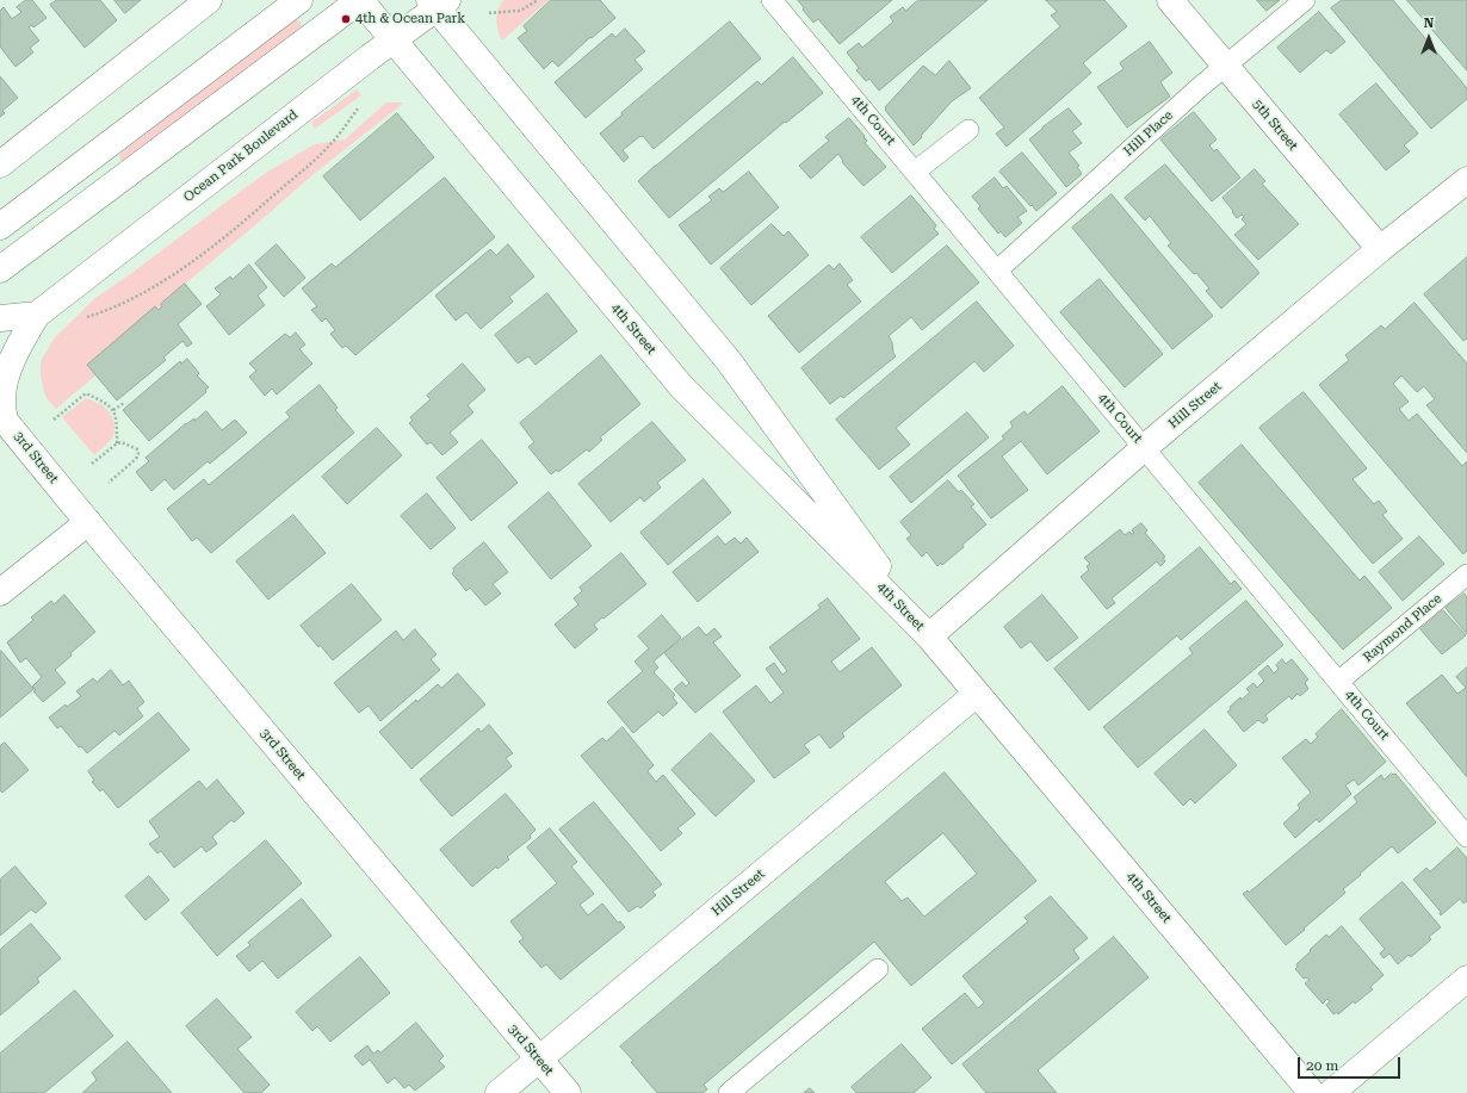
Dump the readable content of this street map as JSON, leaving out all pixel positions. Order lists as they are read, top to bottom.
{
  "streets": {
    "street": [
      "5th Street",
      "Ocean Park Boulevard",
      "4th Street",
      "Hill Street",
      "3rd Street"
    ],
    "lane": ["4th Court", "Hill Place", "Raymond Place"]
  },
  "crossings": [
    ["4th Court", "Hill Place"],
    ["4th Court", "Hill Street"],
    ["4th Court", "Raymond Place"],
    ["5th Street", "Hill Place"],
    ["5th Street", "Hill Street"],
    ["Ocean Park Boulevard", "4th Street"],
    ["Ocean Park Boulevard", "3rd Street"],
    ["4th Street", "Hill Street"],
    ["Hill Street", "3rd Street"]
  ],
  "places": ["4th & Ocean Park"],
  "scale_bar": "20 m",
  "north": "top"
}
